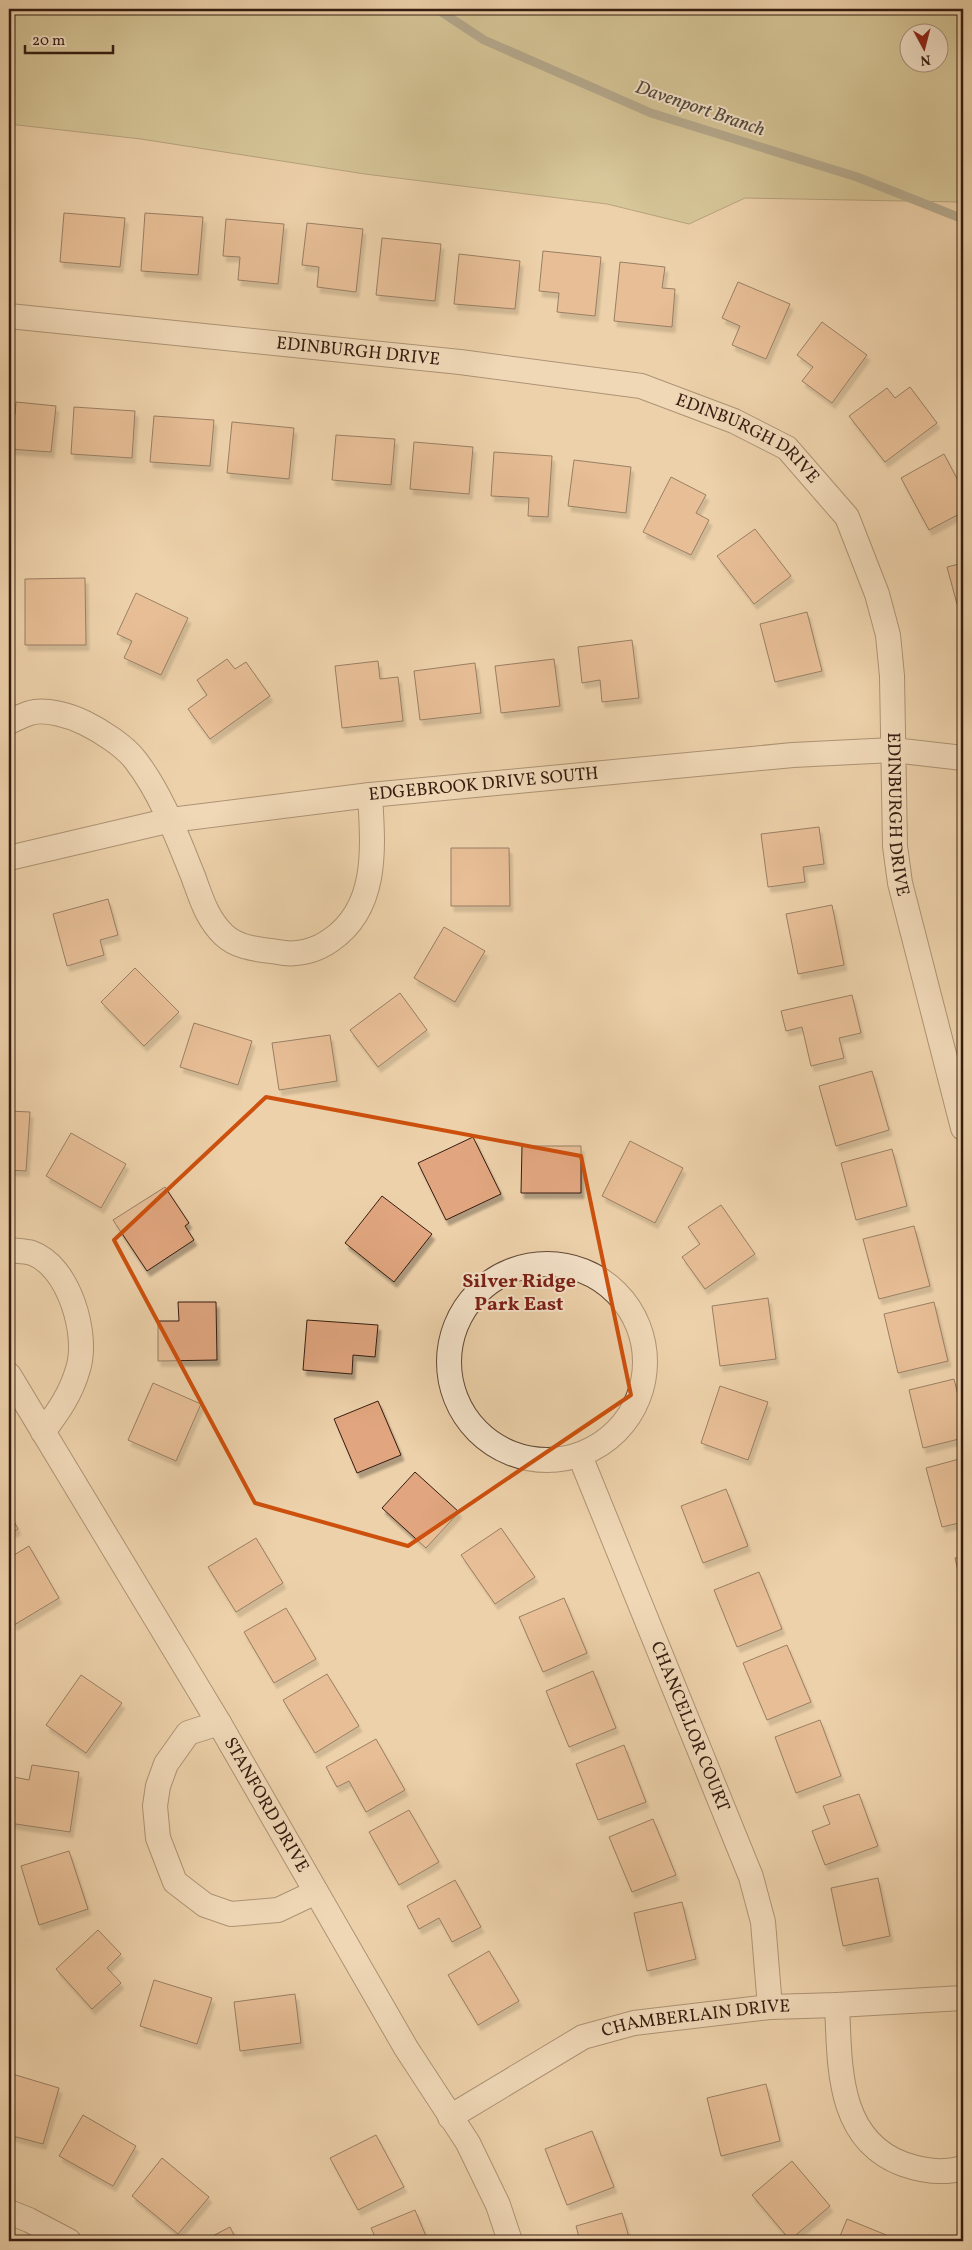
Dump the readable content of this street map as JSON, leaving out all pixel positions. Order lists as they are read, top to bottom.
{
  "streets": {
    "street": [
      "EDINBURGH DRIVE",
      "EDGEBROOK DRIVE SOUTH",
      "CHANCELLOR COURT",
      "STANFORD DRIVE",
      "CHAMBERLAIN DRIVE"
    ]
  },
  "crossings": [
    ["EDINBURGH DRIVE", "EDGEBROOK DRIVE SOUTH"],
    ["CHANCELLOR COURT", "CHAMBERLAIN DRIVE"],
    ["STANFORD DRIVE", "CHAMBERLAIN DRIVE"]
  ],
  "districts": ["Silver Ridge Park East"],
  "water": ["Davenport Branch"],
  "scale_bar": "20 m",
  "north": "bottom"
}
